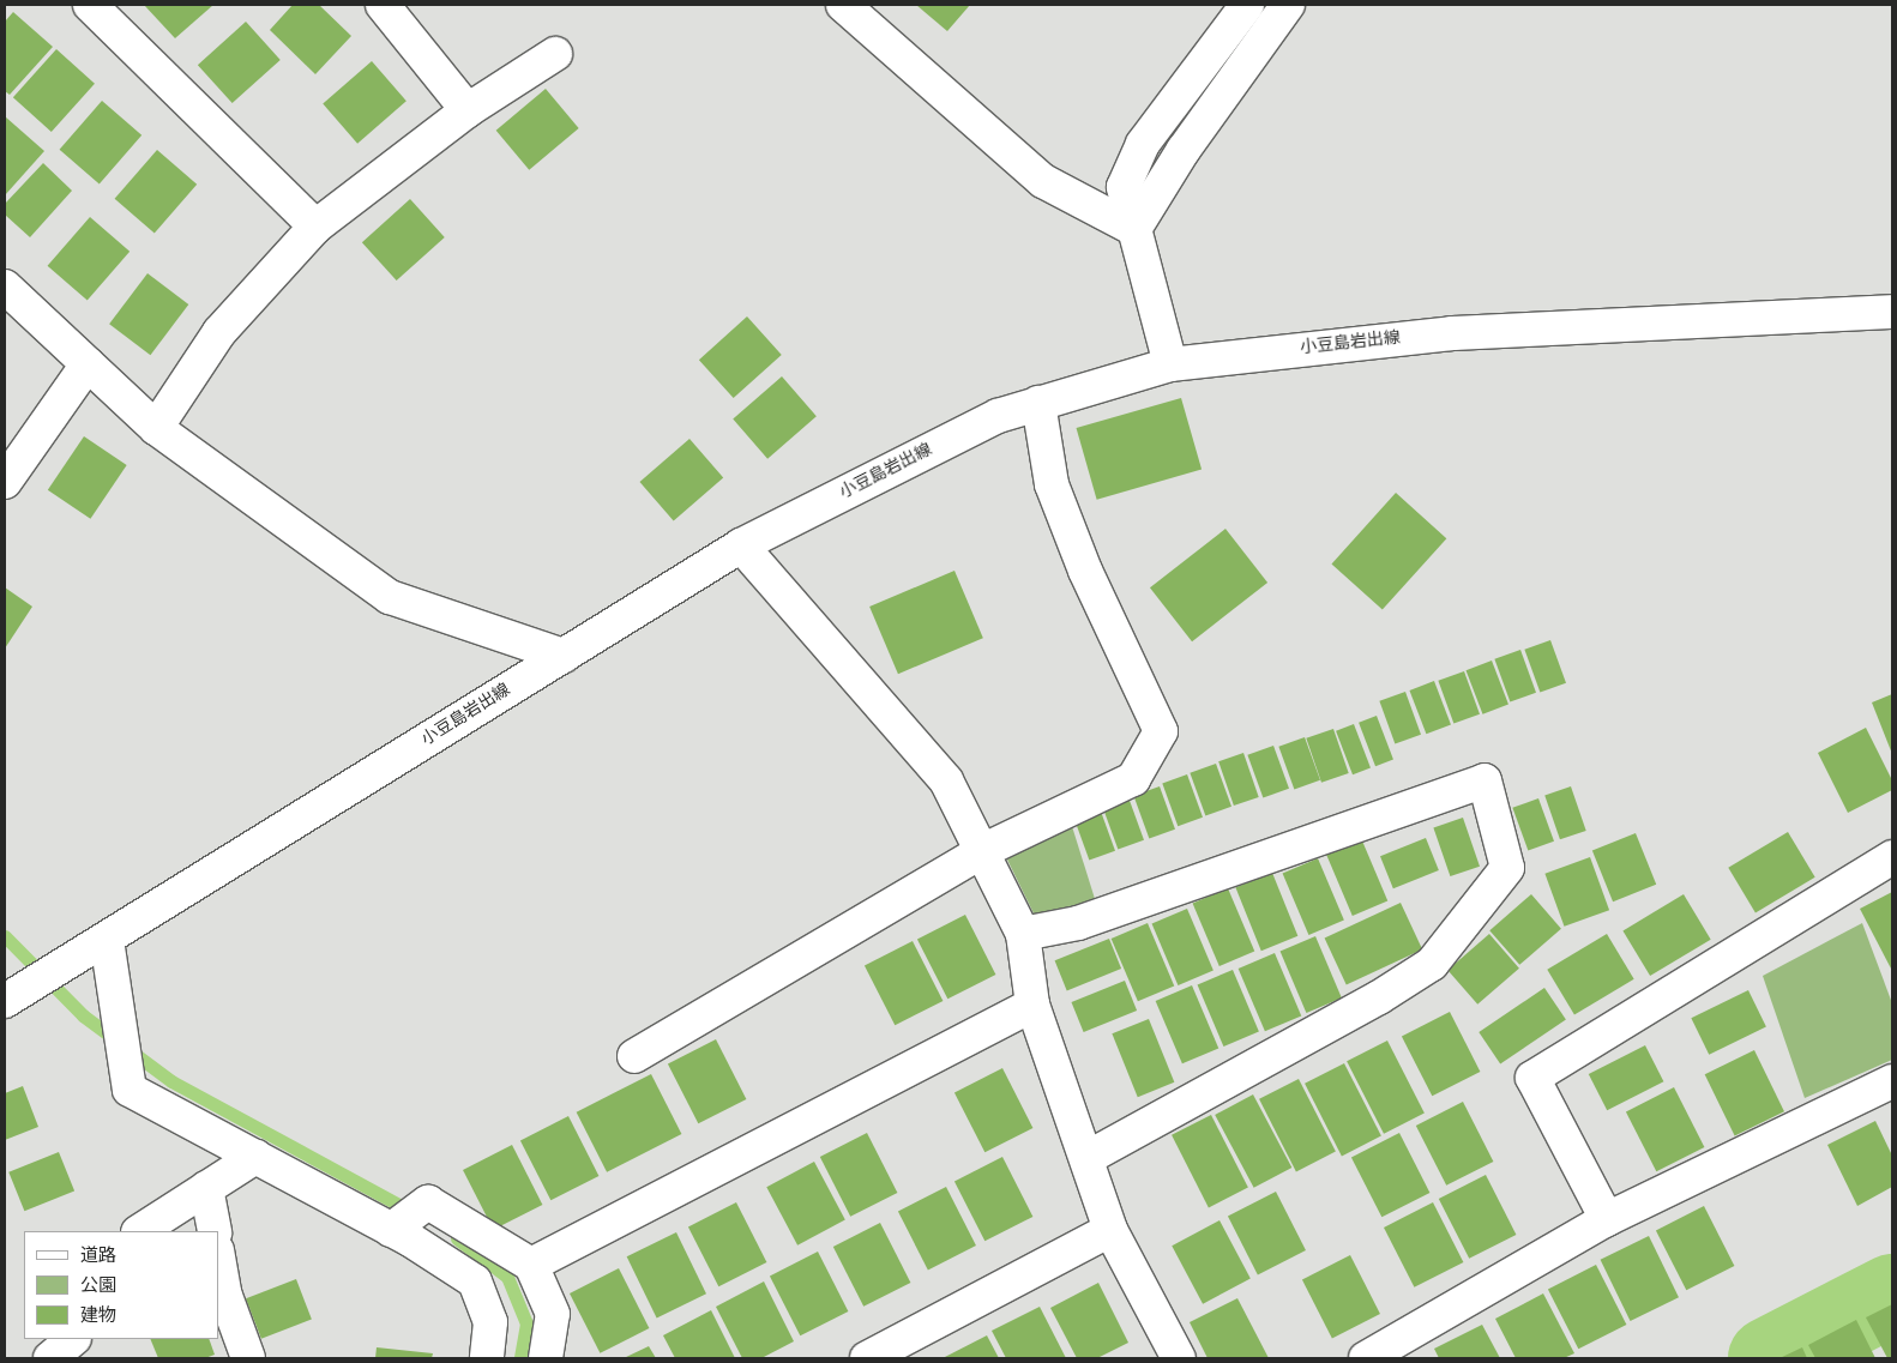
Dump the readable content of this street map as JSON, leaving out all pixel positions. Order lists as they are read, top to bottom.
{
  "streets": {
    "street": ["小豆島岩出線"]
  },
  "legend": ["道路", "公園", "建物"]
}
